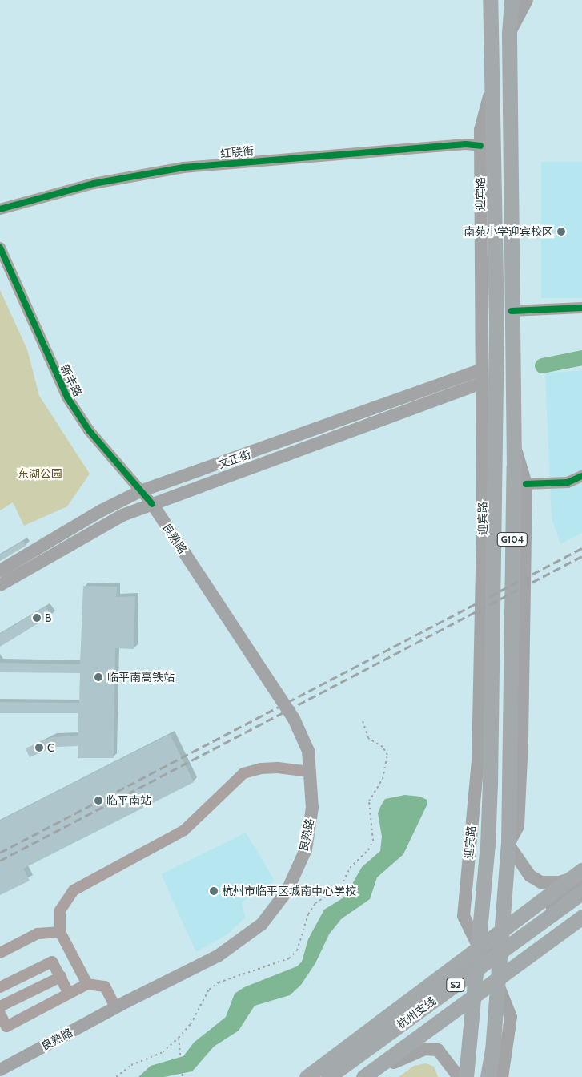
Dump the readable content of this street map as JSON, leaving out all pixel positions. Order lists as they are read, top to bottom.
{
  "streets": {
    "highway": [
      "迎宾路",
      "G104",
      "S2",
      "杭州支线"
    ],
    "main road": ["文正街", "良熟路"],
    "street": ["红联街", "新丰路"]
  },
  "crossings": [
    ["红联街", "迎宾路"],
    ["迎宾路", "文正街"],
    ["新丰路", "文正街"],
    ["新丰路", "良熟路"],
    ["文正街", "良熟路"]
  ],
  "parks": ["东湖公园"],
  "places": [
    "南苑小学迎宾校区",
    "B",
    "临平南高铁站",
    "C",
    "临平南站",
    "杭州市临平区城南中心学校"
  ]
}
